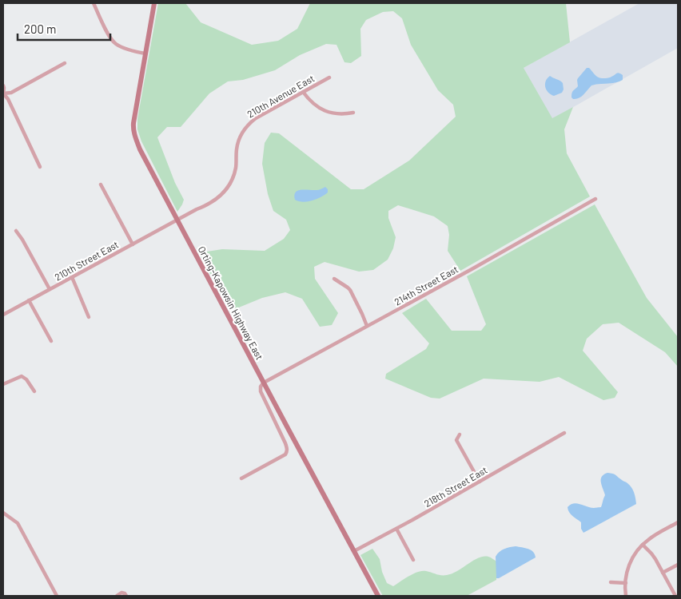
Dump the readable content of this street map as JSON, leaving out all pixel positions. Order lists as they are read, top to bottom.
{
  "streets": {
    "main road": ["Orting-Kapowsin Highway East"],
    "street": [
      "210th Avenue East",
      "210th Street East",
      "214th Street East",
      "218th Street East"
    ]
  },
  "crossings": [
    ["210th Avenue East", "210th Street East"],
    ["210th Avenue East", "Orting-Kapowsin Highway East"],
    ["210th Street East", "Orting-Kapowsin Highway East"],
    ["214th Street East", "Orting-Kapowsin Highway East"],
    ["Orting-Kapowsin Highway East", "218th Street East"]
  ],
  "scale_bar": "200 m"
}
